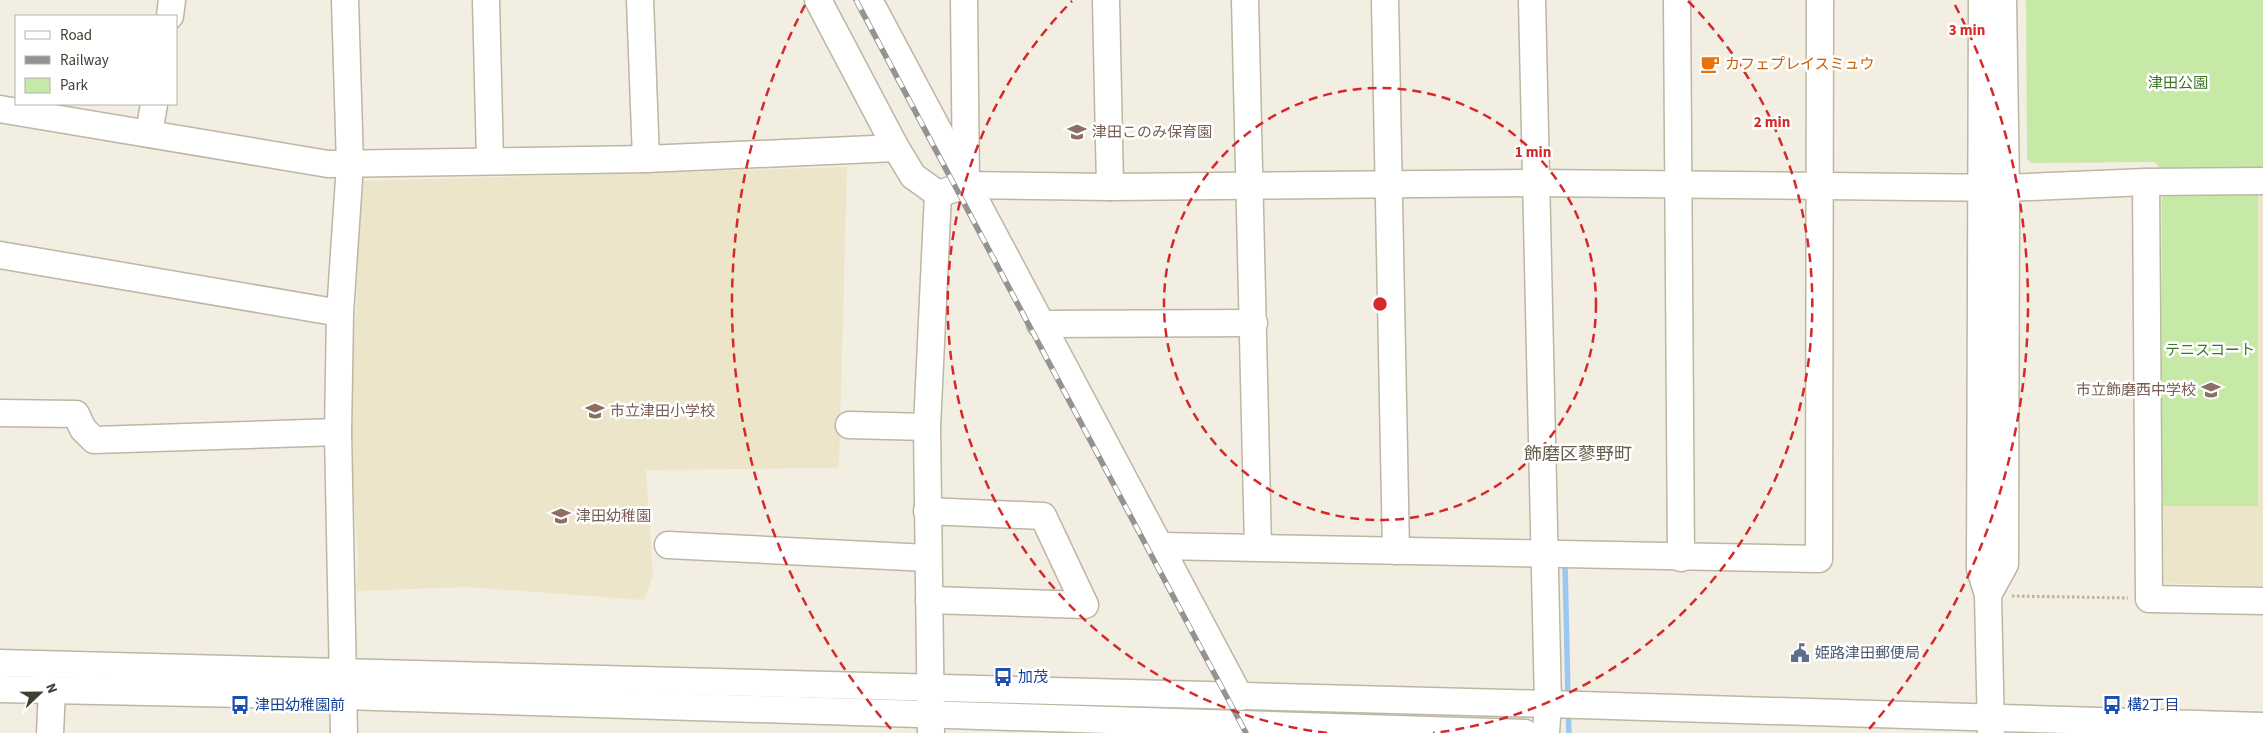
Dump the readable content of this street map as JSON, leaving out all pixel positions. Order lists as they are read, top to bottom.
{
  "districts": ["飾磨区蓼野町"],
  "parks": ["津田公園", "テニスコート"],
  "places": {
    "cafe": ["カフェプレイスミュウ"],
    "school or university": [
      "津田このみ保育園",
      "市立飾磨西中学校",
      "市立津田小学校",
      "津田幼稚園"
    ],
    "public building": ["姫路津田郵便局"],
    "bus stop": ["加茂", "津田幼稚園前", "構2丁目"]
  },
  "legend": ["Road", "Railway", "Park"],
  "north": "right",
  "rings": ["3 min", "2 min", "1 min"]
}
